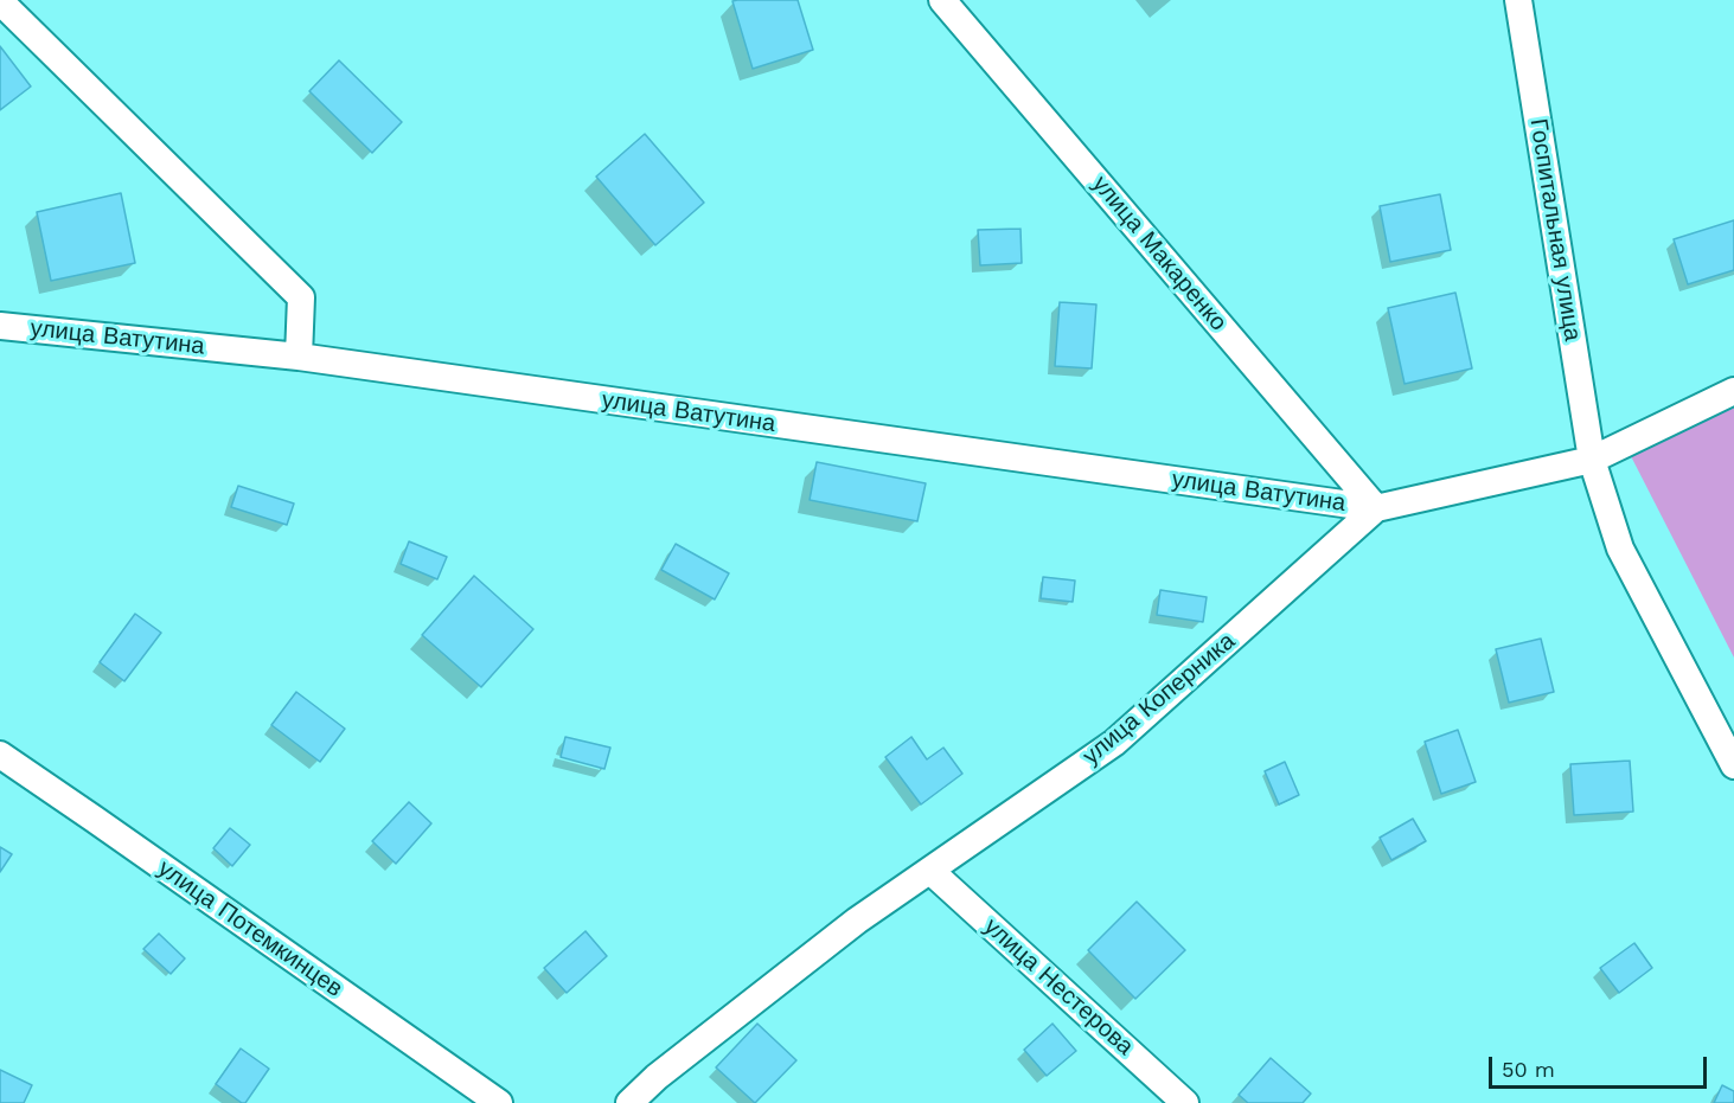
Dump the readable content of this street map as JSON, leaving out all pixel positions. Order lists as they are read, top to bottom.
{
  "streets": {
    "street": [
      "Госпитальная улица",
      "улица Макаренко",
      "улица Ватутина",
      "улица Коперника",
      "улица Потемкинцев",
      "улица Нестерова"
    ]
  },
  "crossings": [
    ["Госпитальная улица", "улица Коперника"],
    ["улица Макаренко", "улица Ватутина"],
    ["улица Макаренко", "улица Коперника"],
    ["улица Ватутина", "улица Коперника"],
    ["улица Коперника", "улица Нестерова"]
  ],
  "scale_bar": "50 m"
}
